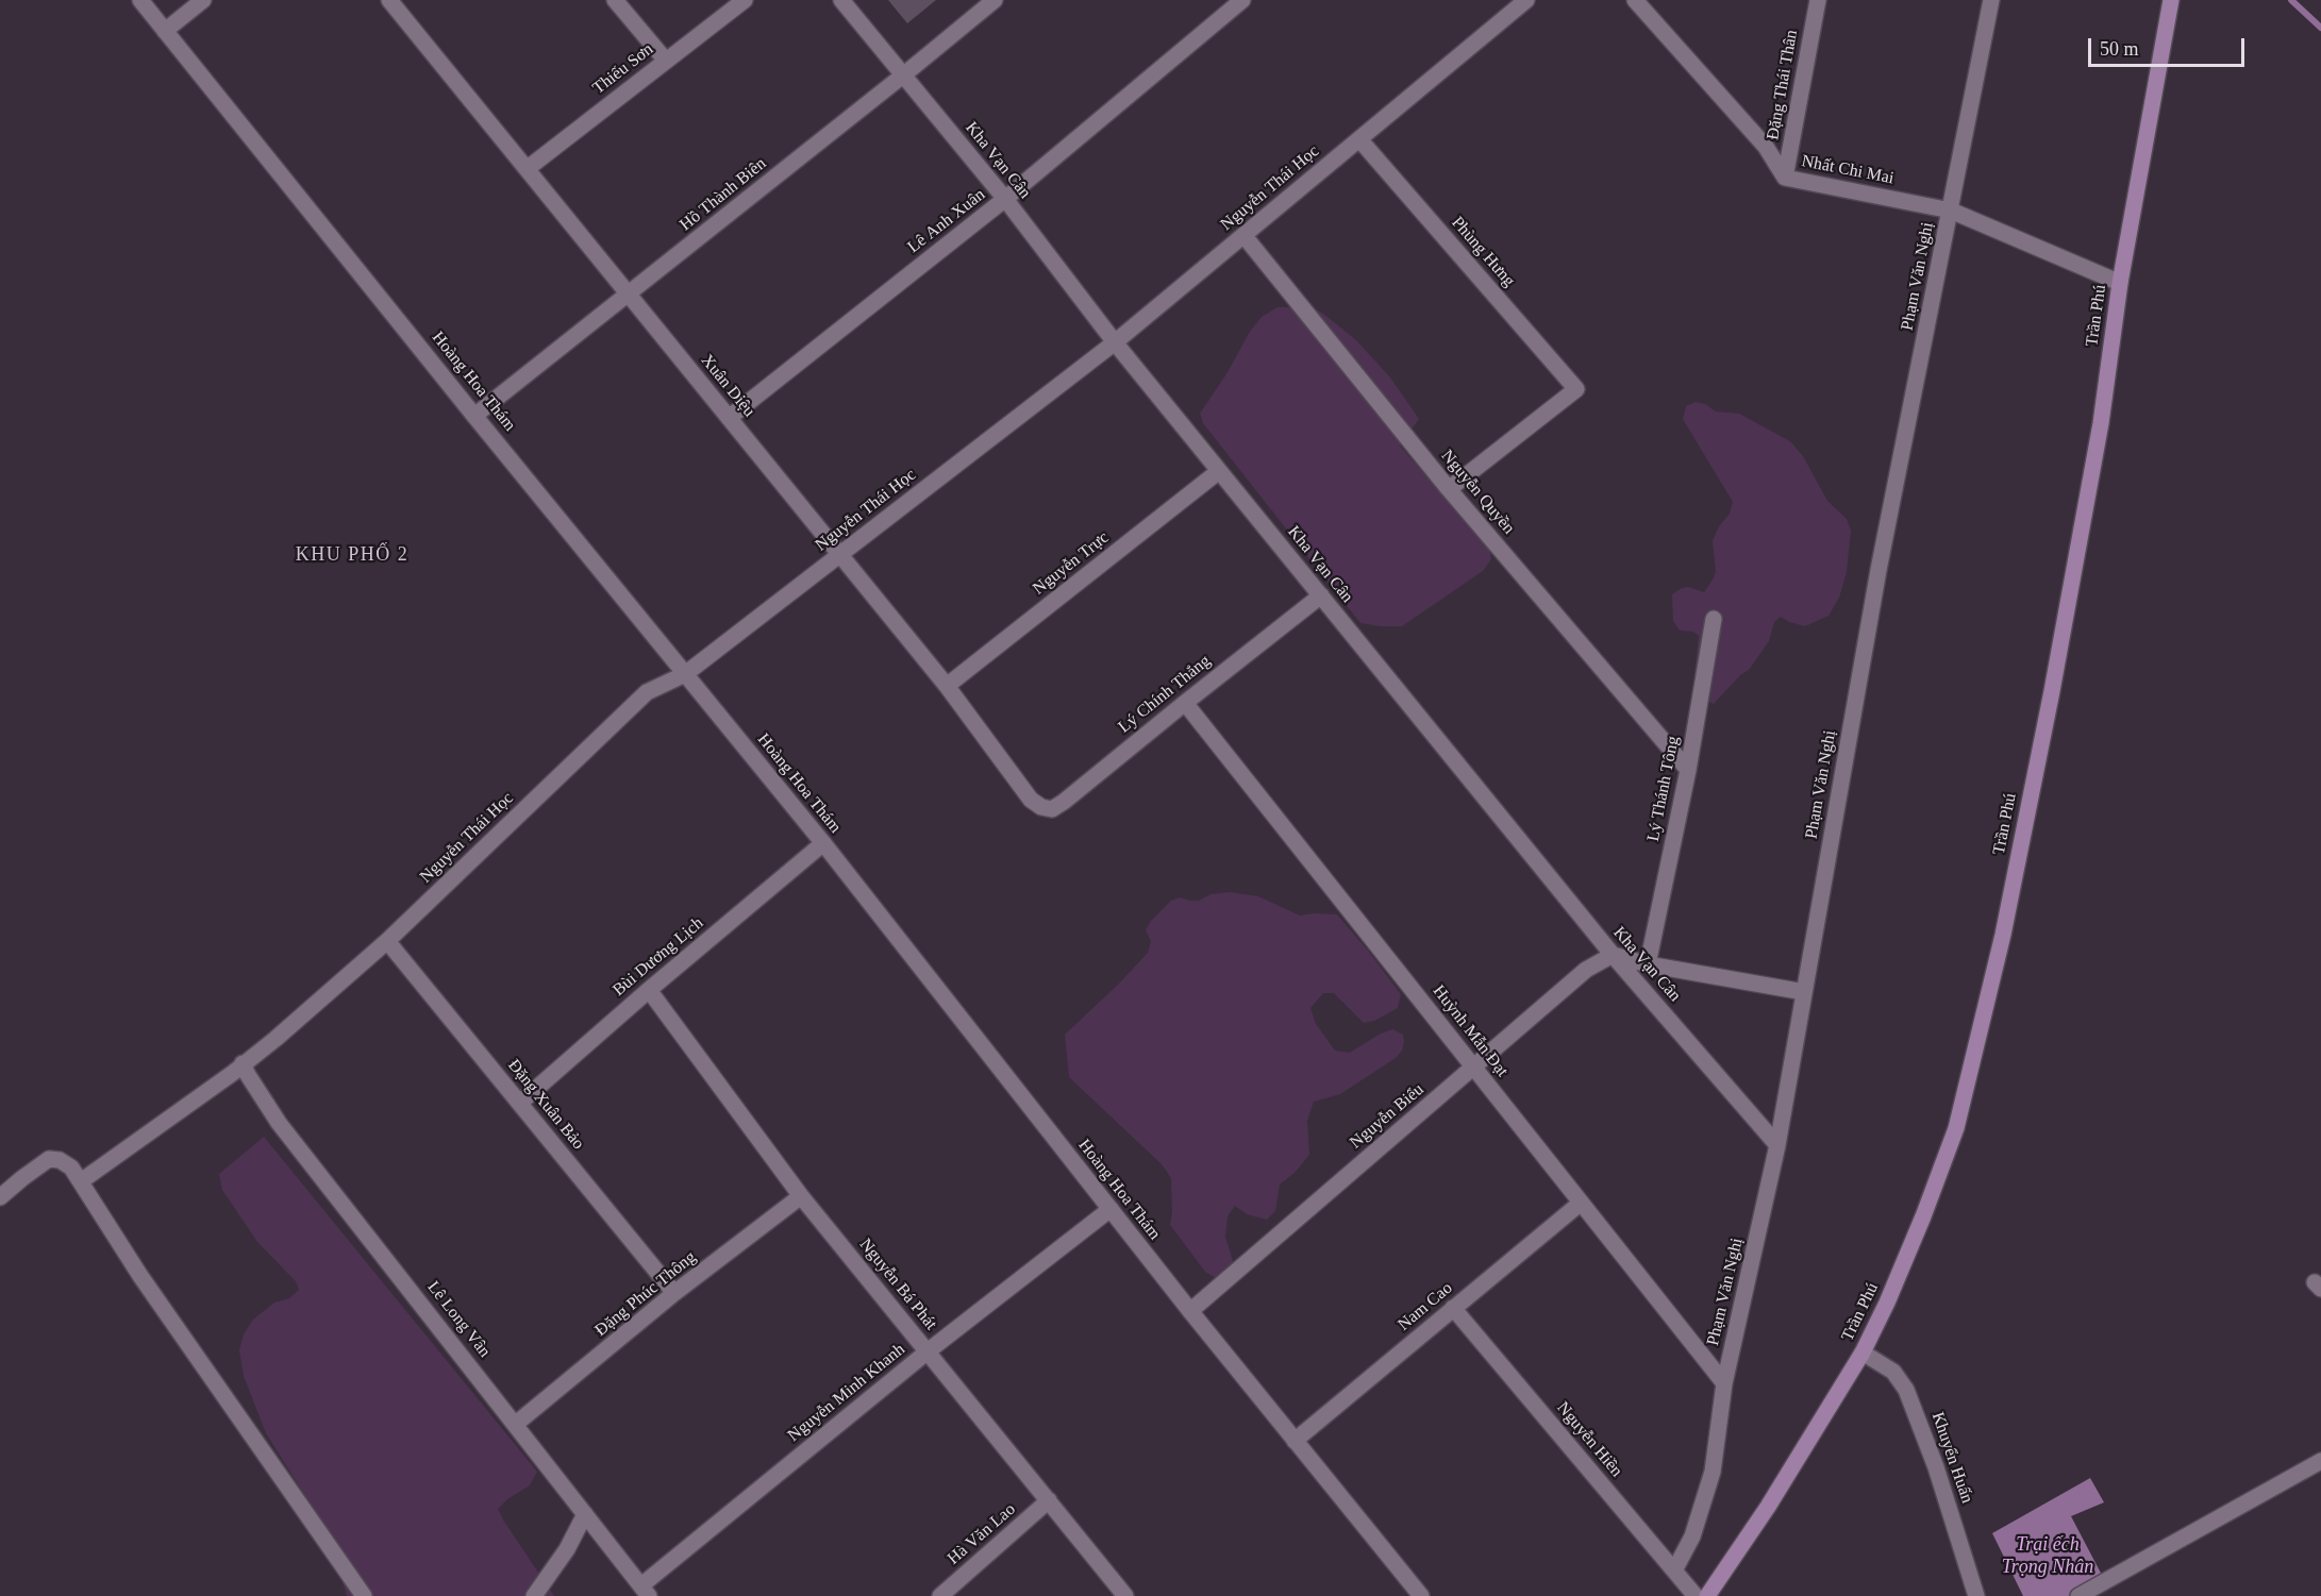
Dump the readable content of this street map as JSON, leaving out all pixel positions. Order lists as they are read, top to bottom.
{
  "streets": {
    "main road": ["Trần Phú"],
    "street": [
      "Thiếu Sơn",
      "Đặng Thái Thân",
      "Kha Vạn Cân",
      "Nhất Chi Mai",
      "Nguyễn Thái Học",
      "Hồ Thành Biên",
      "Lê Anh Xuân",
      "Phùng Hưng",
      "Phạm Văn Nghị",
      "Hoàng Hoa Thám",
      "Xuân Diệu",
      "Nguyễn Quyền",
      "Nguyễn Trực",
      "Lý Chính Thắng",
      "Lý Thánh Tông",
      "Bùi Dương Lịch",
      "Huỳnh Mẫn Đạt",
      "Đặng Xuân Bảo",
      "Nguyễn Biểu",
      "Nguyễn Bá Phát",
      "Đặng Phúc Thông",
      "Nam Cao",
      "Lê Long Vân",
      "Nguyễn Minh Khanh",
      "Nguyễn Hiền",
      "Khuyển Huấn",
      "Hà Văn Lao"
    ]
  },
  "crossings": [
    ["Thiếu Sơn", "Xuân Diệu"],
    ["Đặng Thái Thân", "Nhất Chi Mai"],
    ["Kha Vạn Cân", "Nguyễn Thái Học"],
    ["Kha Vạn Cân", "Hồ Thành Biên"],
    ["Kha Vạn Cân", "Lê Anh Xuân"],
    ["Kha Vạn Cân", "Phạm Văn Nghị"],
    ["Kha Vạn Cân", "Nguyễn Trực"],
    ["Kha Vạn Cân", "Lý Chính Thắng"],
    ["Kha Vạn Cân", "Nguyễn Biểu"],
    ["Nhất Chi Mai", "Phạm Văn Nghị"],
    ["Nhất Chi Mai", "Trần Phú"],
    ["Nguyễn Thái Học", "Phùng Hưng"],
    ["Nguyễn Thái Học", "Hoàng Hoa Thám"],
    ["Nguyễn Thái Học", "Xuân Diệu"],
    ["Nguyễn Thái Học", "Nguyễn Quyền"],
    ["Nguyễn Thái Học", "Đặng Xuân Bảo"],
    ["Nguyễn Thái Học", "Lê Long Vân"],
    ["Hồ Thành Biên", "Hoàng Hoa Thám"],
    ["Hồ Thành Biên", "Xuân Diệu"],
    ["Lê Anh Xuân", "Xuân Diệu"],
    ["Phùng Hưng", "Nguyễn Quyền"],
    ["Phạm Văn Nghị", "Huỳnh Mẫn Đạt"],
    ["Phạm Văn Nghị", "Nguyễn Hiền"],
    ["Trần Phú", "Khuyển Huấn"],
    ["Hoàng Hoa Thám", "Bùi Dương Lịch"],
    ["Hoàng Hoa Thám", "Nguyễn Biểu"],
    ["Hoàng Hoa Thám", "Nam Cao"],
    ["Hoàng Hoa Thám", "Nguyễn Minh Khanh"],
    ["Xuân Diệu", "Nguyễn Trực"],
    ["Xuân Diệu", "Lý Chính Thắng"],
    ["Nguyễn Quyền", "Lý Thánh Tông"],
    ["Lý Chính Thắng", "Huỳnh Mẫn Đạt"],
    ["Bùi Dương Lịch", "Đặng Xuân Bảo"],
    ["Bùi Dương Lịch", "Nguyễn Bá Phát"],
    ["Huỳnh Mẫn Đạt", "Nguyễn Biểu"],
    ["Huỳnh Mẫn Đạt", "Nam Cao"],
    ["Đặng Xuân Bảo", "Đặng Phúc Thông"],
    ["Nguyễn Bá Phát", "Đặng Phúc Thông"],
    ["Nguyễn Bá Phát", "Nguyễn Minh Khanh"],
    ["Nguyễn Bá Phát", "Hà Văn Lao"],
    ["Đặng Phúc Thông", "Lê Long Vân"],
    ["Nam Cao", "Nguyễn Hiền"],
    ["Lê Long Vân", "Nguyễn Minh Khanh"]
  ],
  "districts": ["KHU PHỐ 2"],
  "water": ["Trại ếch Trọng Nhân"],
  "scale_bar": "50 m"
}
